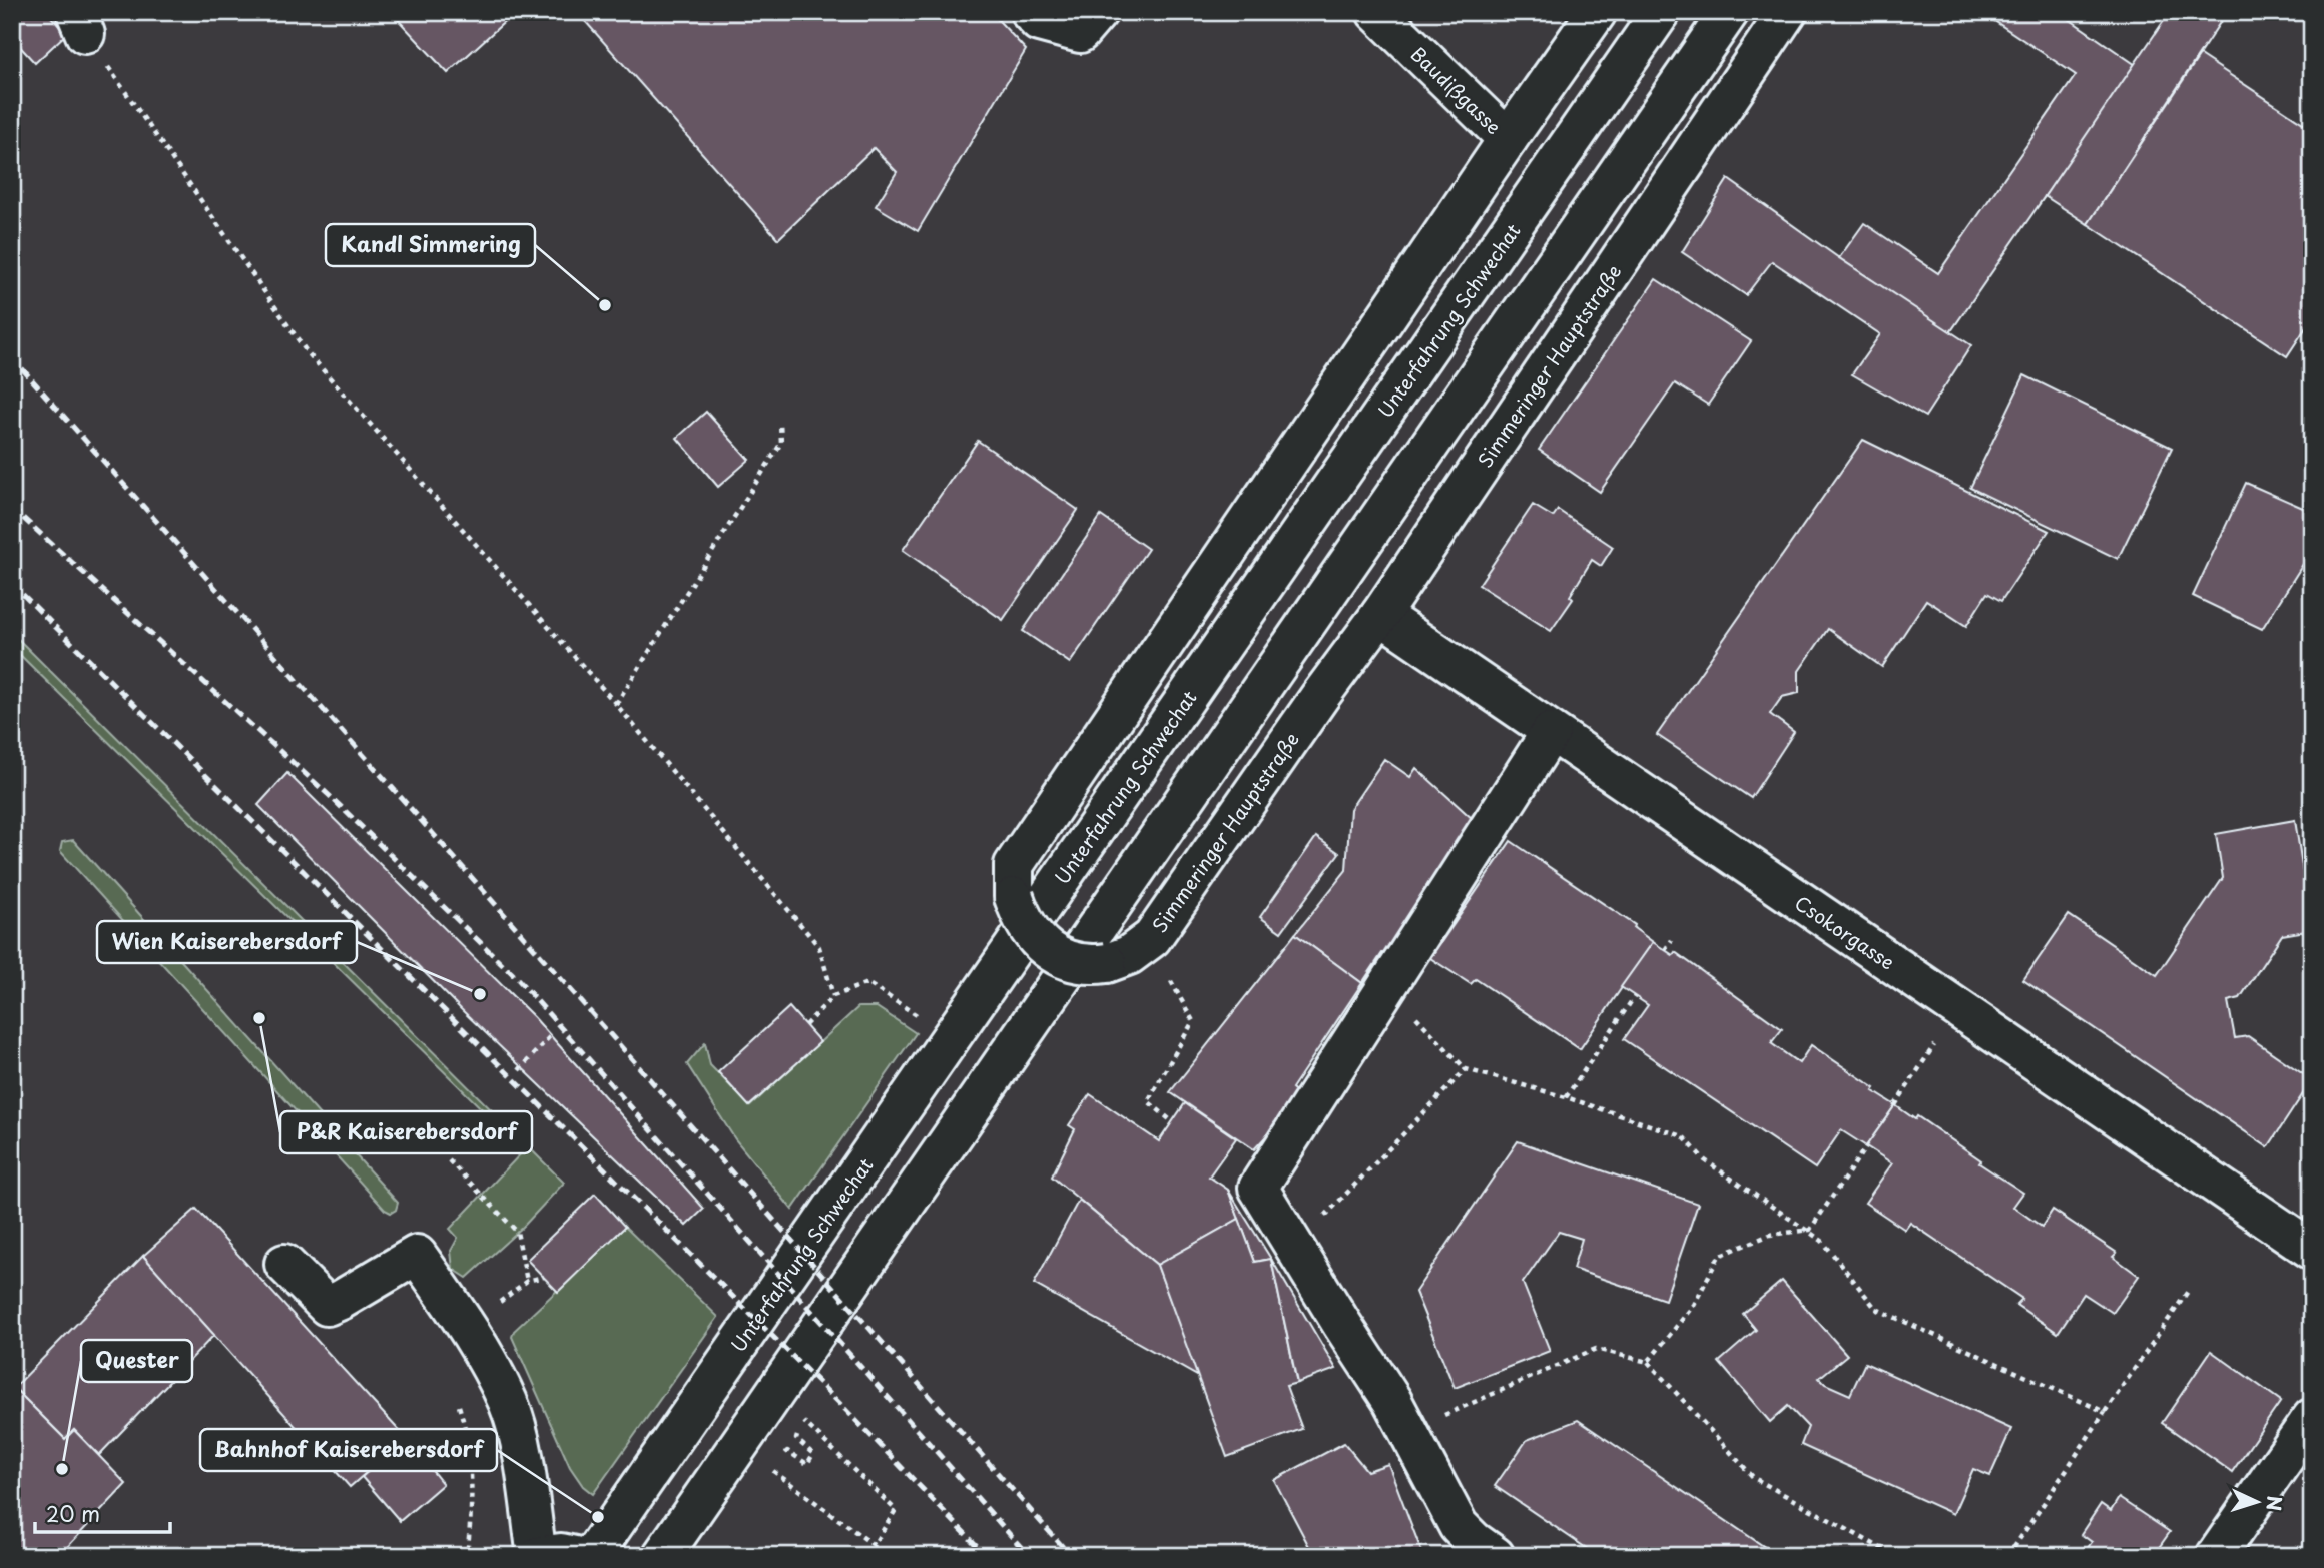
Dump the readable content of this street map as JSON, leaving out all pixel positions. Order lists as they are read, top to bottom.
{
  "streets": {
    "street": [
      "Baudißgasse",
      "Unterfahrung Schwechat",
      "Simmeringer Hauptstraße",
      "Csokorgasse"
    ]
  },
  "crossings": [
    ["Baudißgasse", "Simmeringer Hauptstraße"],
    ["Simmeringer Hauptstraße", "Csokorgasse"]
  ],
  "places": [
    "Kandl Simmering",
    "Wien Kaiserebersdorf",
    "P&R Kaiserebersdorf",
    "Quester",
    "Bahnhof Kaiserebersdorf"
  ],
  "scale_bar": "20 m",
  "north": "right"
}
